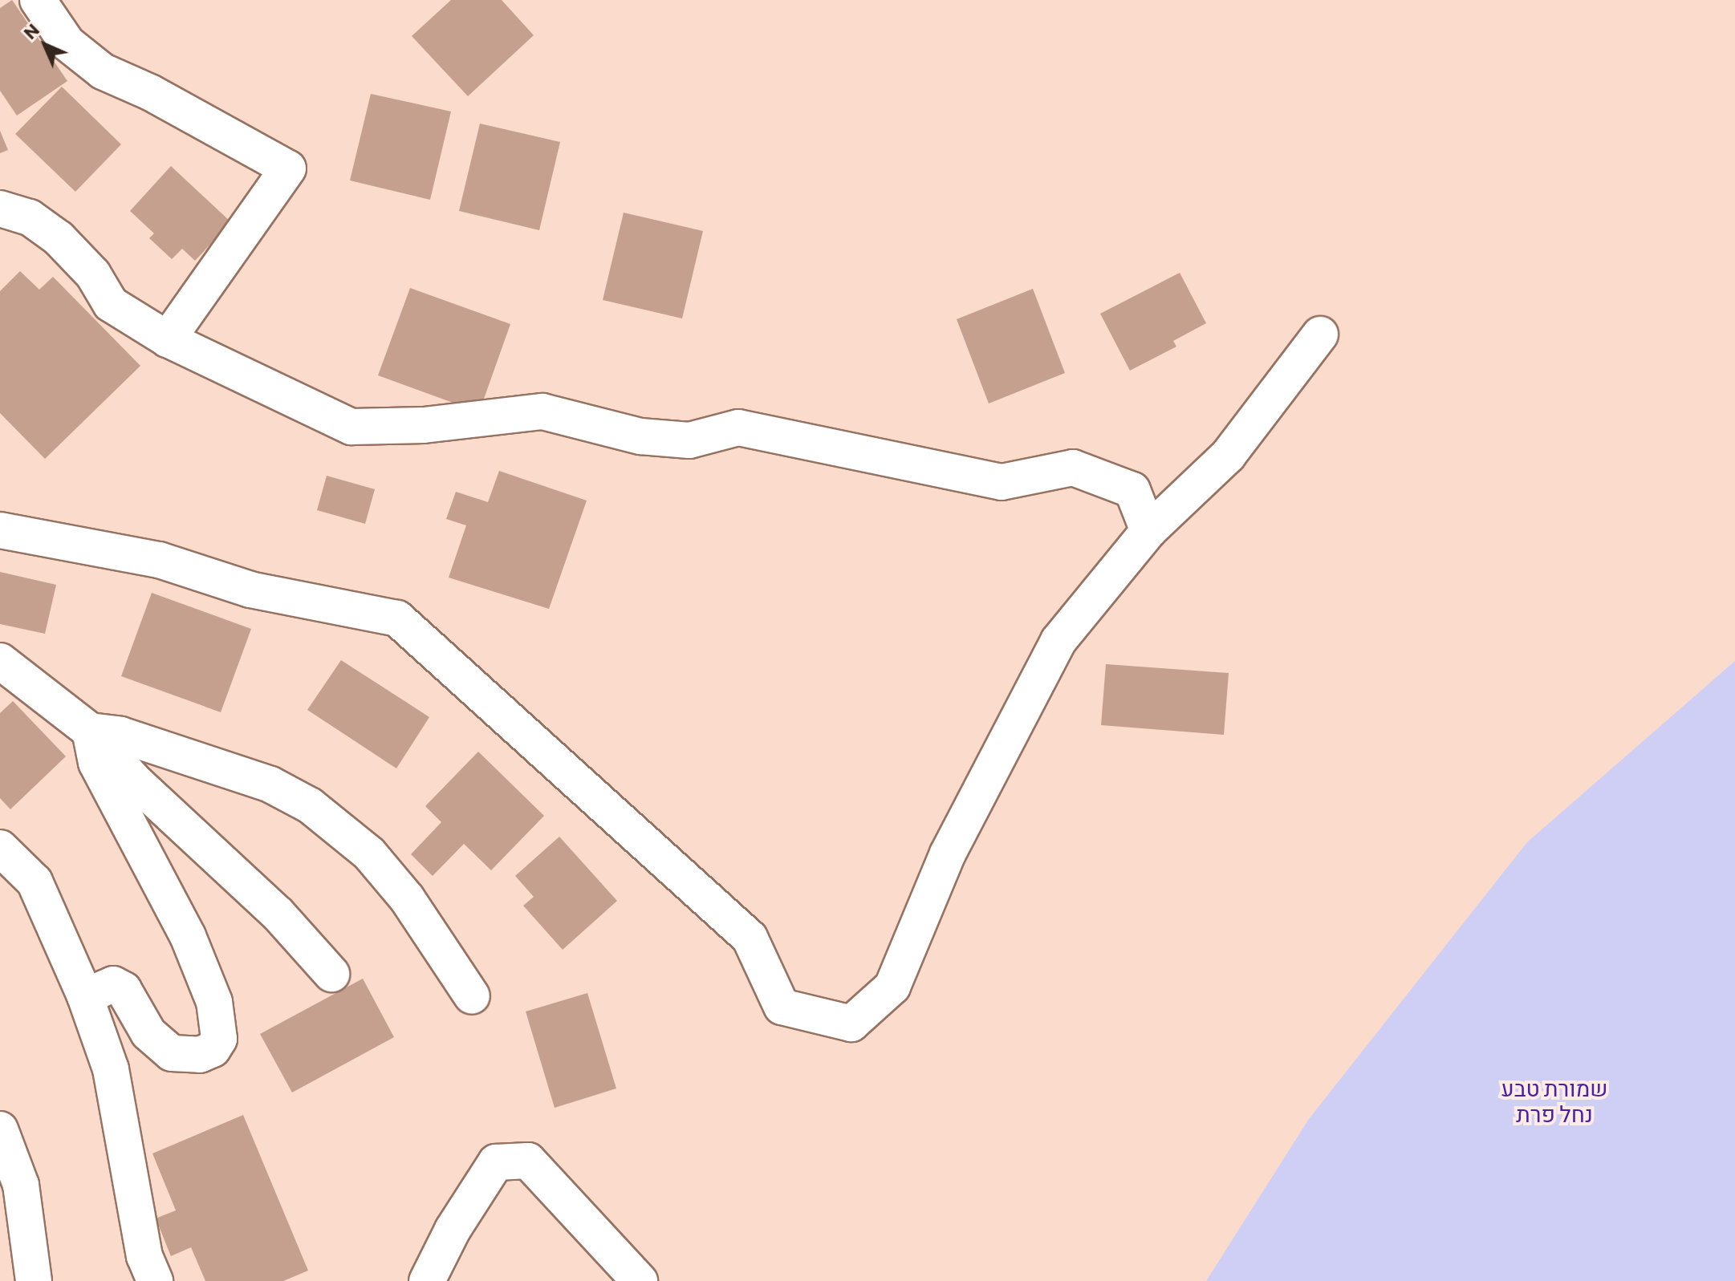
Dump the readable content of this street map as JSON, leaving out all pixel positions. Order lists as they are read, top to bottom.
{
  "parks": ["שמורת טבע נחל פרת"],
  "north": "top left"
}
